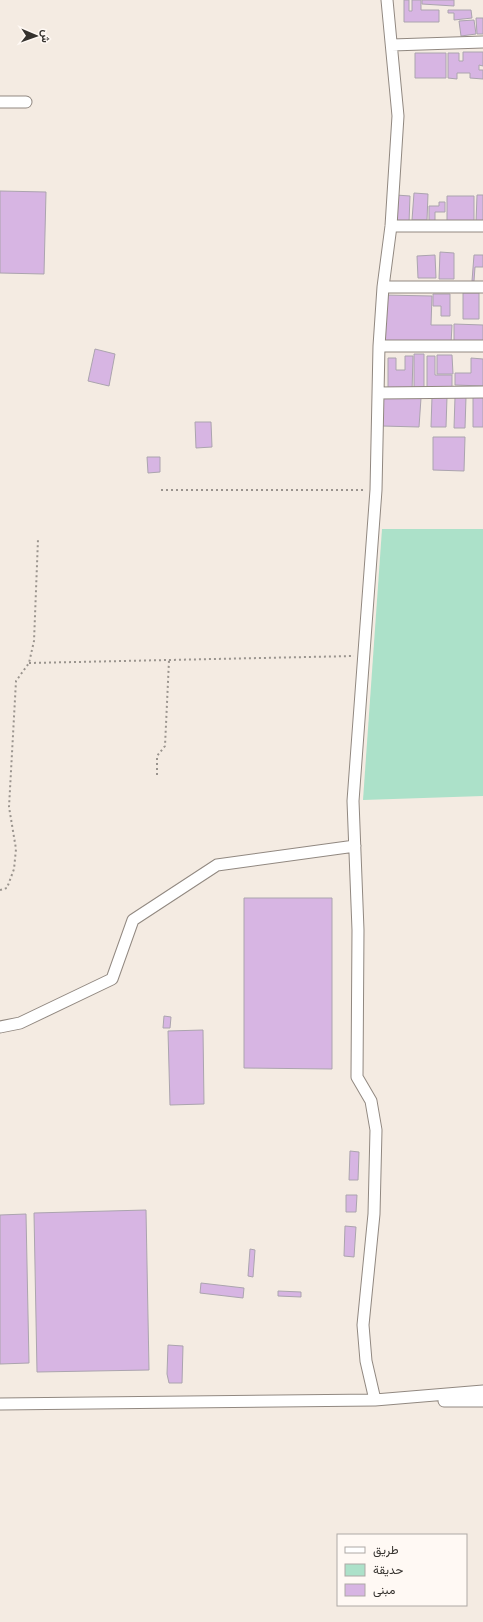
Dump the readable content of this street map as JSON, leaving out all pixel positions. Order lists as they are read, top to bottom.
{
  "legend": ["طريق", "حديقة", "مبنى"],
  "north": "right"
}
